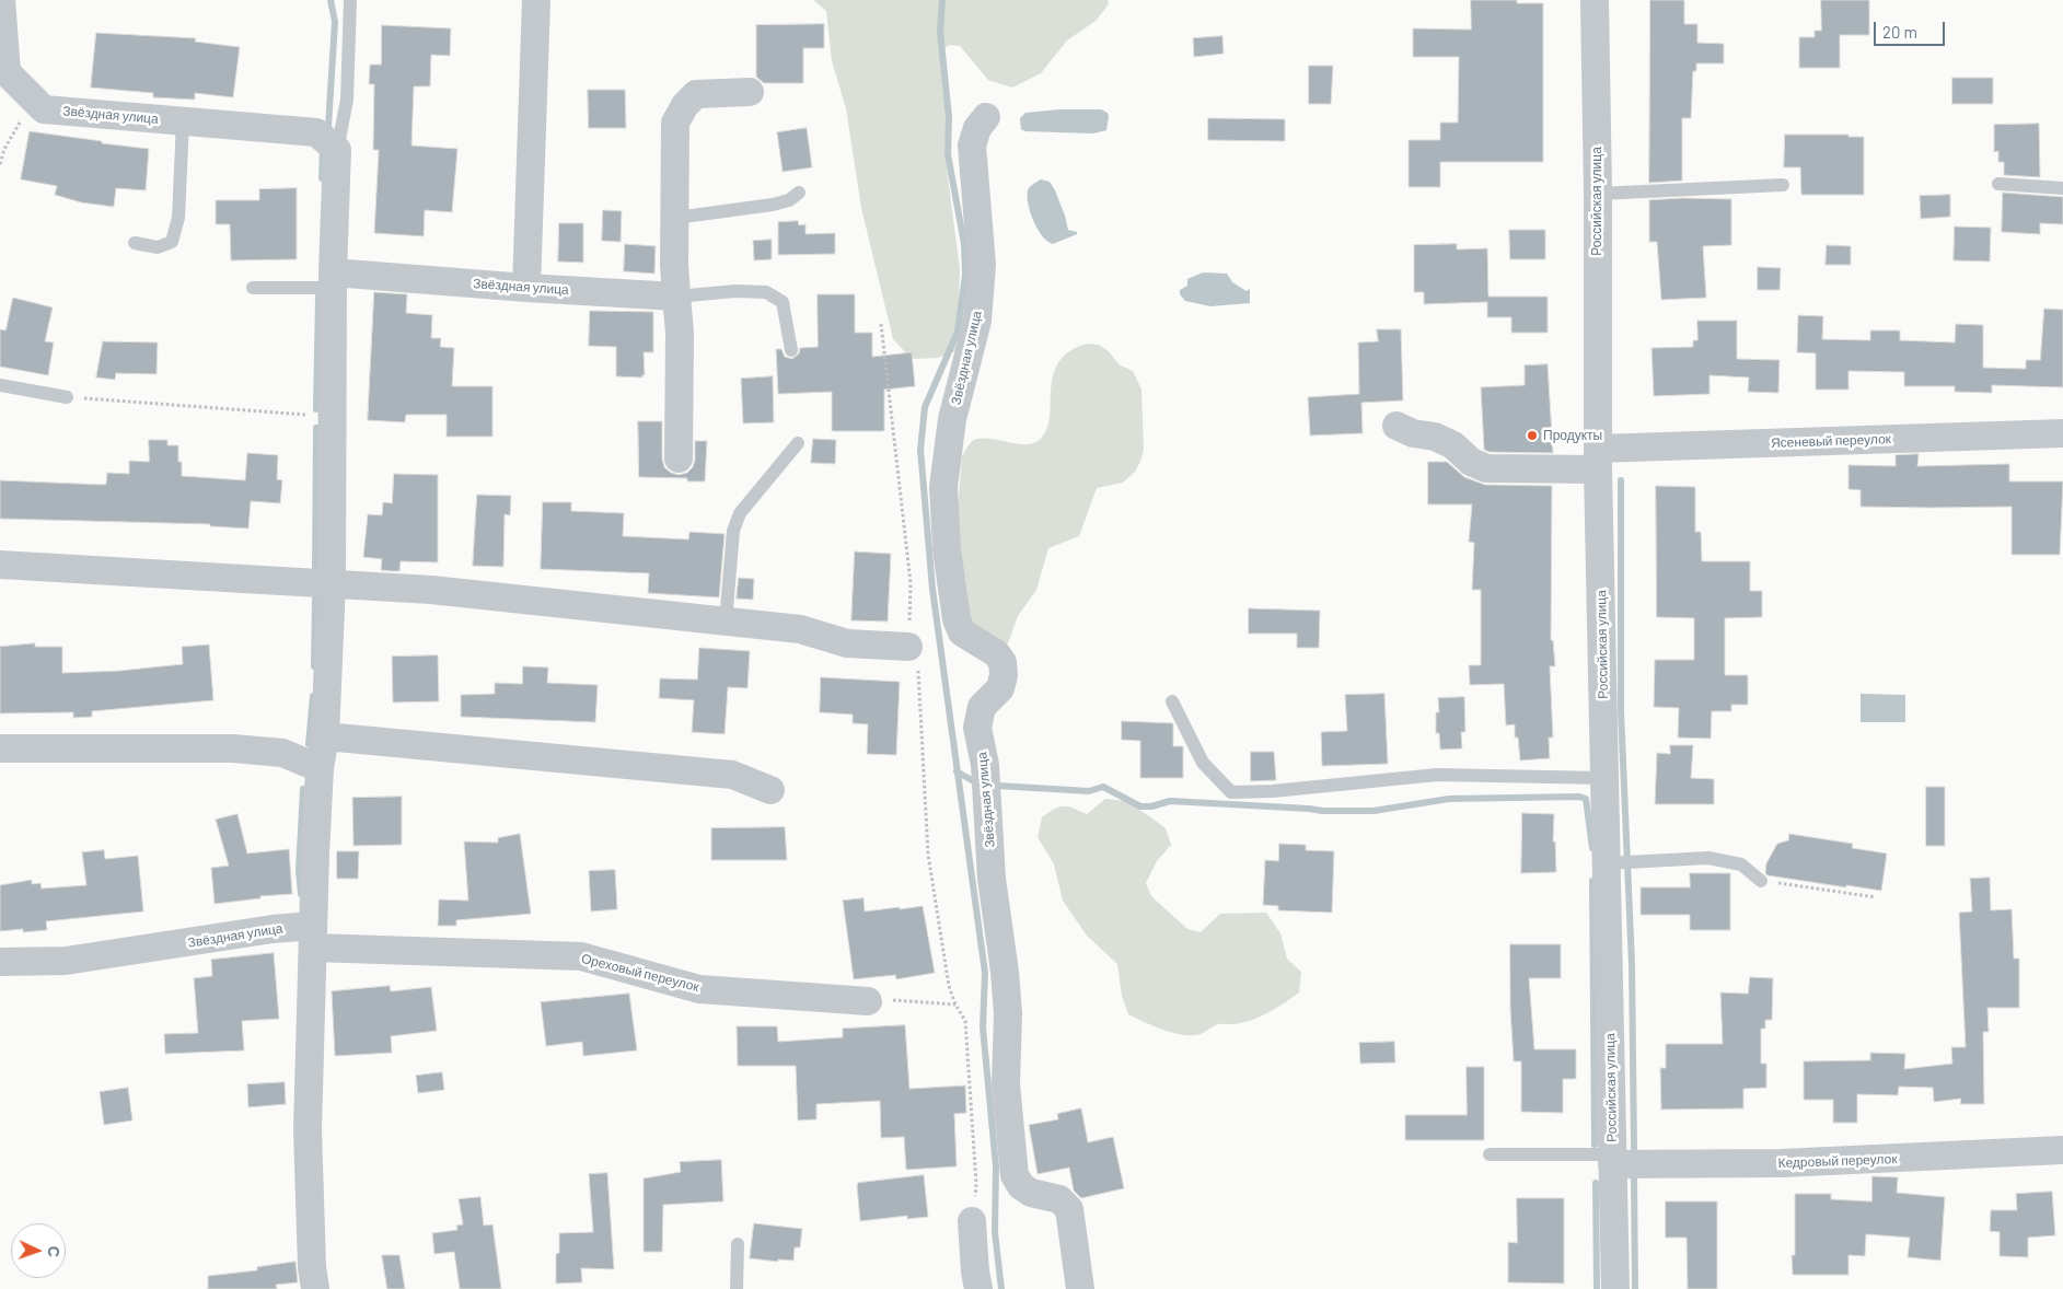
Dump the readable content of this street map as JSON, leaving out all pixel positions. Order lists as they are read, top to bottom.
{
  "streets": {
    "street": [
      "Звёздная улица",
      "Российская улица",
      "Ясеневый переулок",
      "Ореховый переулок",
      "Кедровый переулок"
    ]
  },
  "crossings": [
    ["Звёздная улица", "Ореховый переулок"],
    ["Российская улица", "Ясеневый переулок"],
    ["Российская улица", "Кедровый переулок"]
  ],
  "places": ["Продукты"],
  "scale_bar": "20 m",
  "north": "right"
}
